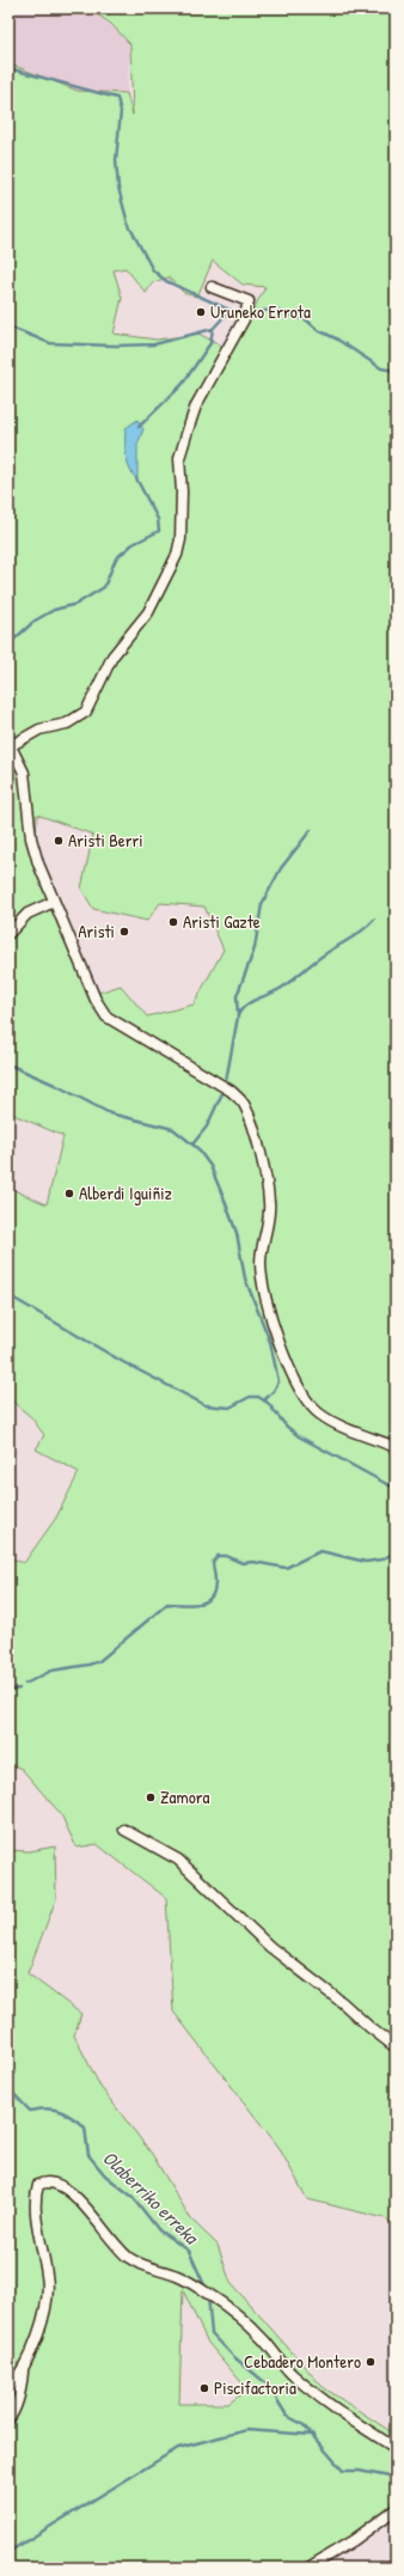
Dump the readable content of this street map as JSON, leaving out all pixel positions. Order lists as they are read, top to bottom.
{
  "water": ["Olaberriko erreka"],
  "places": [
    "Uruneko Errota",
    "Aristi Berri",
    "Aristi Gazte",
    "Aristi",
    "Alberdi Iguiñiz",
    "Zamora",
    "Cebadero Montero",
    "Piscifactoria"
  ]
}
